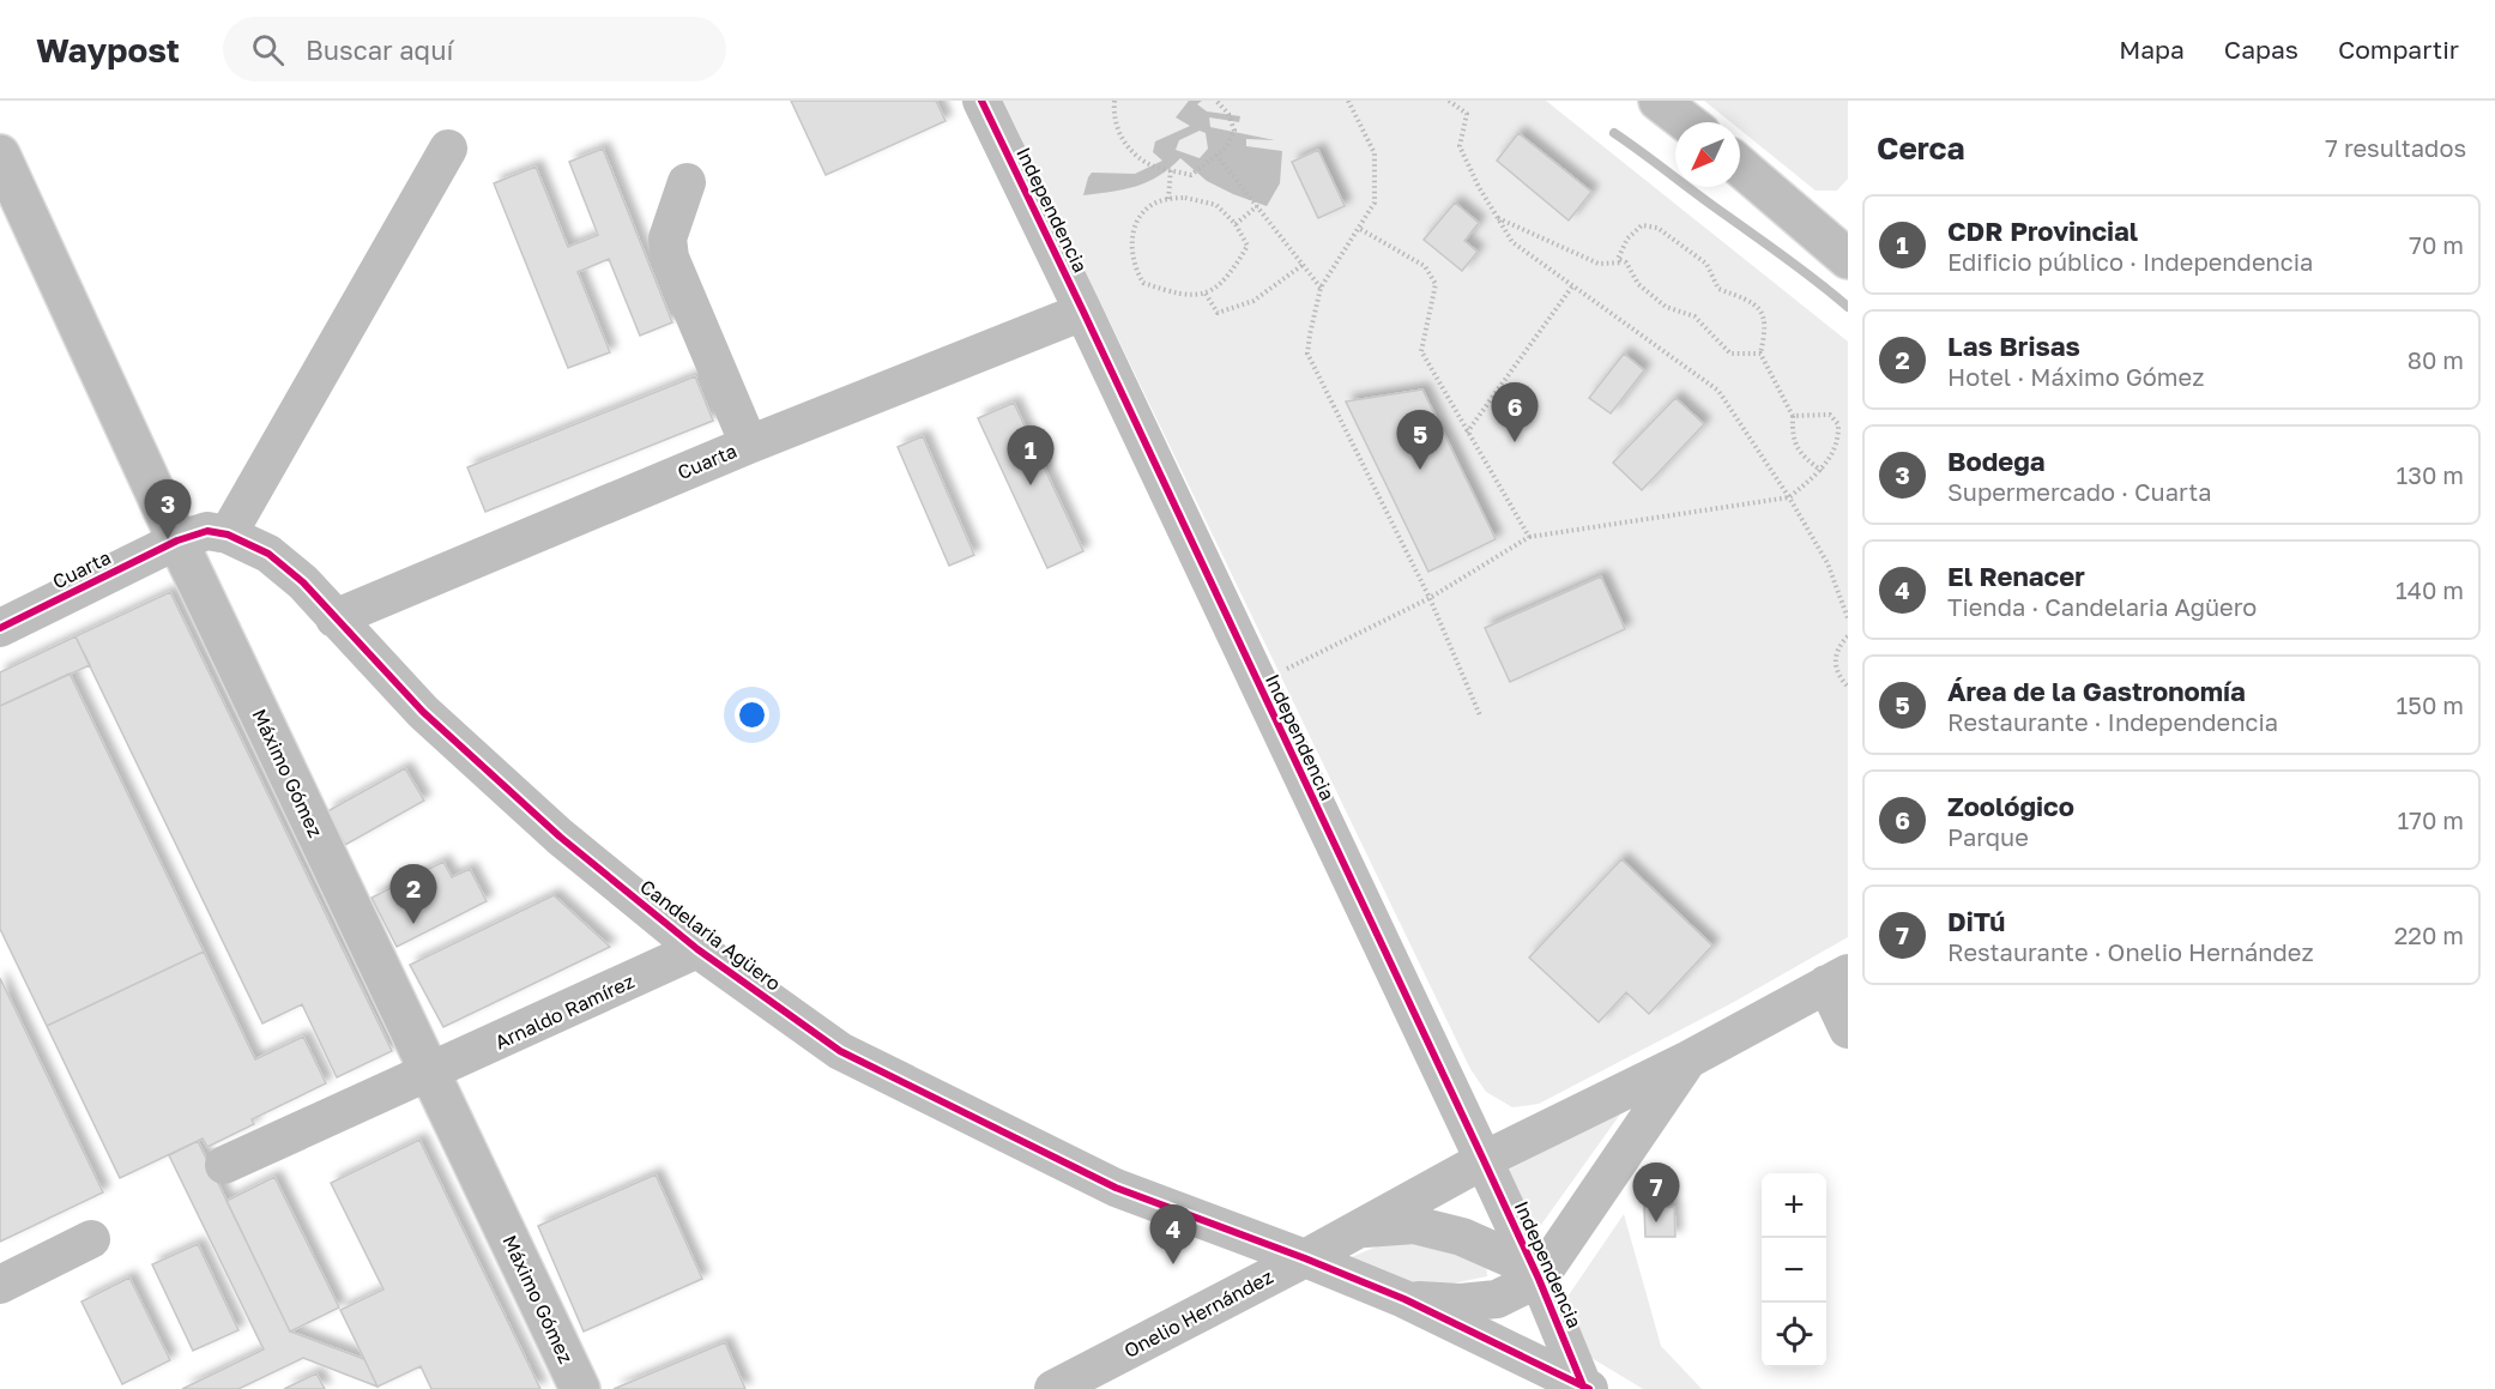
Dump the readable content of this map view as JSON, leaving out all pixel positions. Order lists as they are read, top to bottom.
{
  "streets": {
    "main road": ["Máximo Gómez"],
    "street": [
      "Independencia",
      "Cuarta",
      "Candelaria Agüero",
      "Arnaldo Ramírez",
      "Onelio Hernández"
    ]
  },
  "crossings": [
    ["Independencia", "Cuarta"],
    ["Independencia", "Candelaria Agüero"],
    ["Independencia", "Onelio Hernández"],
    ["Cuarta", "Máximo Gómez"],
    ["Cuarta", "Candelaria Agüero"],
    ["Máximo Gómez", "Candelaria Agüero"],
    ["Máximo Gómez", "Arnaldo Ramírez"],
    ["Candelaria Agüero", "Arnaldo Ramírez"],
    ["Candelaria Agüero", "Onelio Hernández"]
  ],
  "north": "bottom left",
  "page": {
    "header": "Waypost",
    "search": "Buscar aquí",
    "nav": ["Mapa", "Capas", "Compartir"],
    "heading": ["Cerca", "7 resultados"],
    "list": [
      {
        "mark": "1",
        "name": "CDR Provincial",
        "note": "Edificio público · Independencia",
        "value": "70 m"
      },
      {
        "mark": "2",
        "name": "Las Brisas",
        "note": "Hotel · Máximo Gómez",
        "value": "80 m"
      },
      {
        "mark": "3",
        "name": "Bodega",
        "note": "Supermercado · Cuarta",
        "value": "130 m"
      },
      {
        "mark": "4",
        "name": "El Renacer",
        "note": "Tienda · Candelaria Agüero",
        "value": "140 m"
      },
      {
        "mark": "5",
        "name": "Área de la Gastronomía",
        "note": "Restaurante · Independencia",
        "value": "150 m"
      },
      {
        "mark": "6",
        "name": "Zoológico",
        "note": "Parque",
        "value": "170 m"
      },
      {
        "mark": "7",
        "name": "DiTú",
        "note": "Restaurante · Onelio Hernández",
        "value": "220 m"
      }
    ],
    "pins": [
      "6",
      "5",
      "1",
      "3",
      "2",
      "7",
      "4"
    ],
    "map_buttons": ["+", "−"]
  }
}
